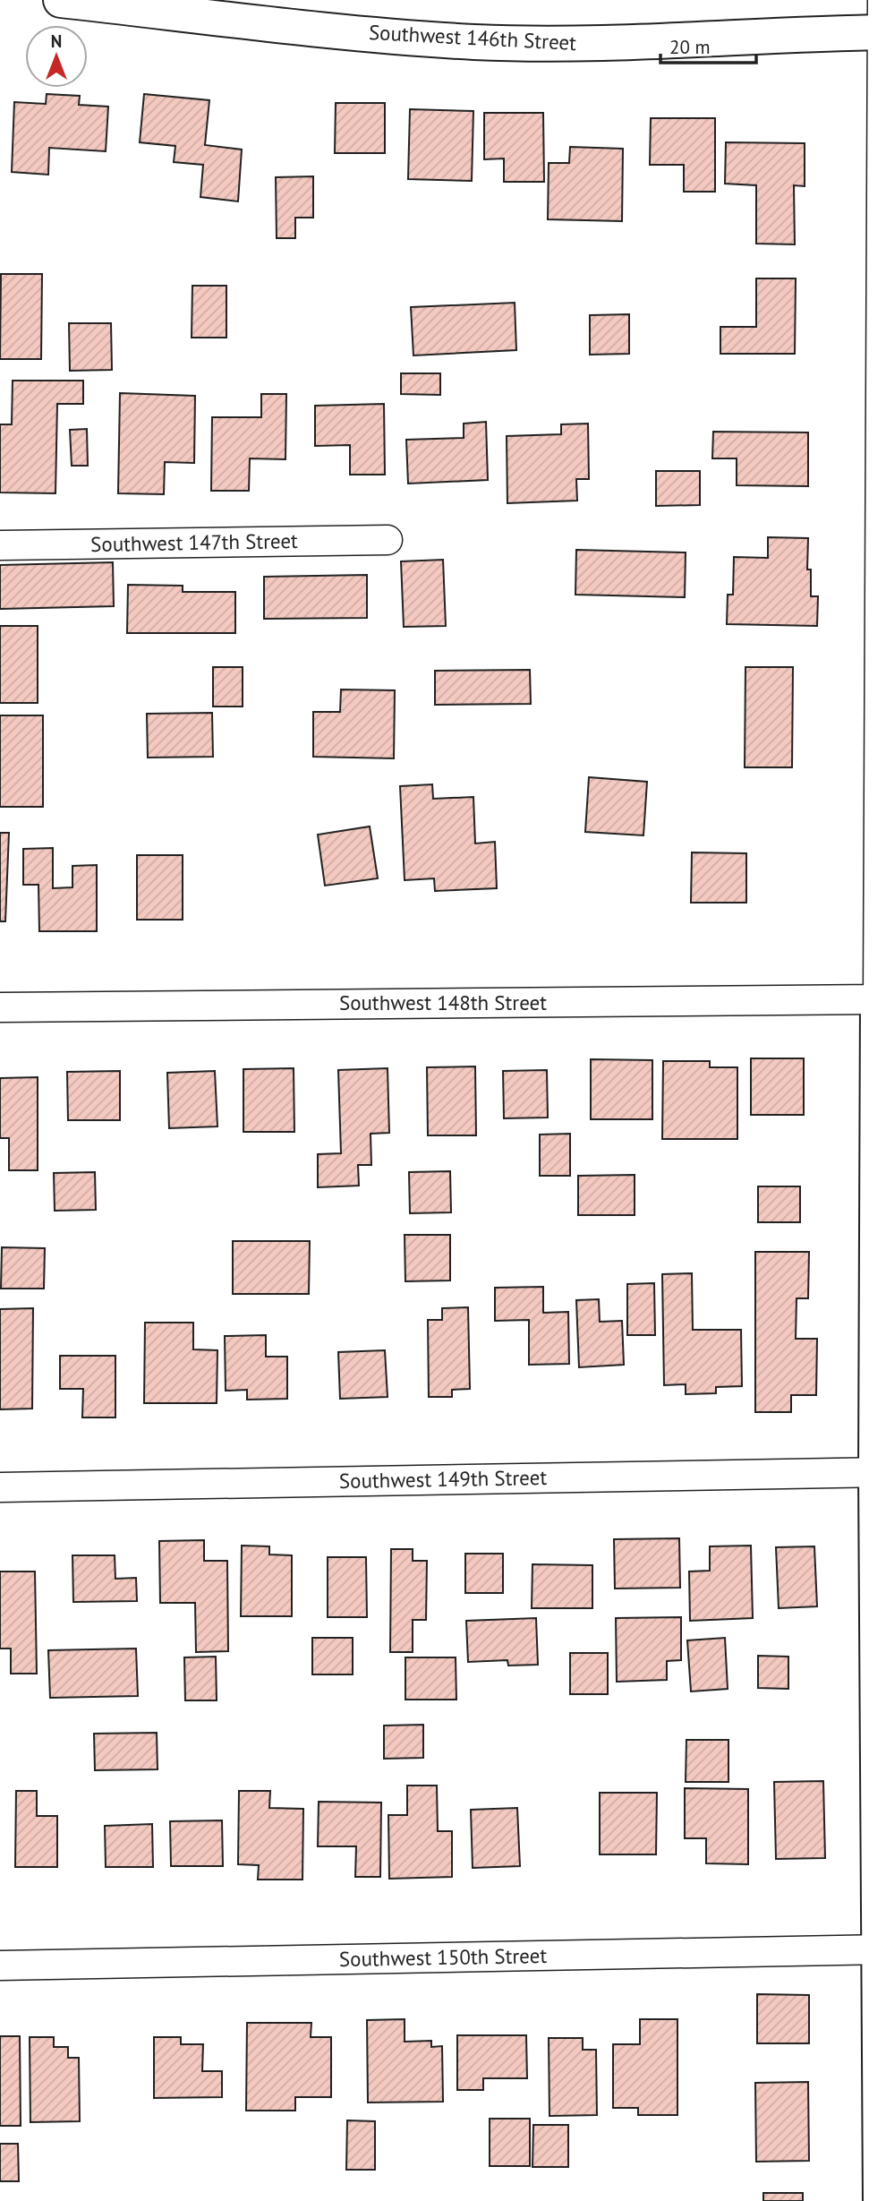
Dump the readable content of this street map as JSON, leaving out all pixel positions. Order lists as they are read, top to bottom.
{
  "streets": {
    "street": [
      "Southwest 146th Street",
      "Southwest 147th Street",
      "Southwest 148th Street",
      "Southwest 149th Street",
      "Southwest 150th Street"
    ]
  },
  "scale_bar": "20 m",
  "north": "top"
}
